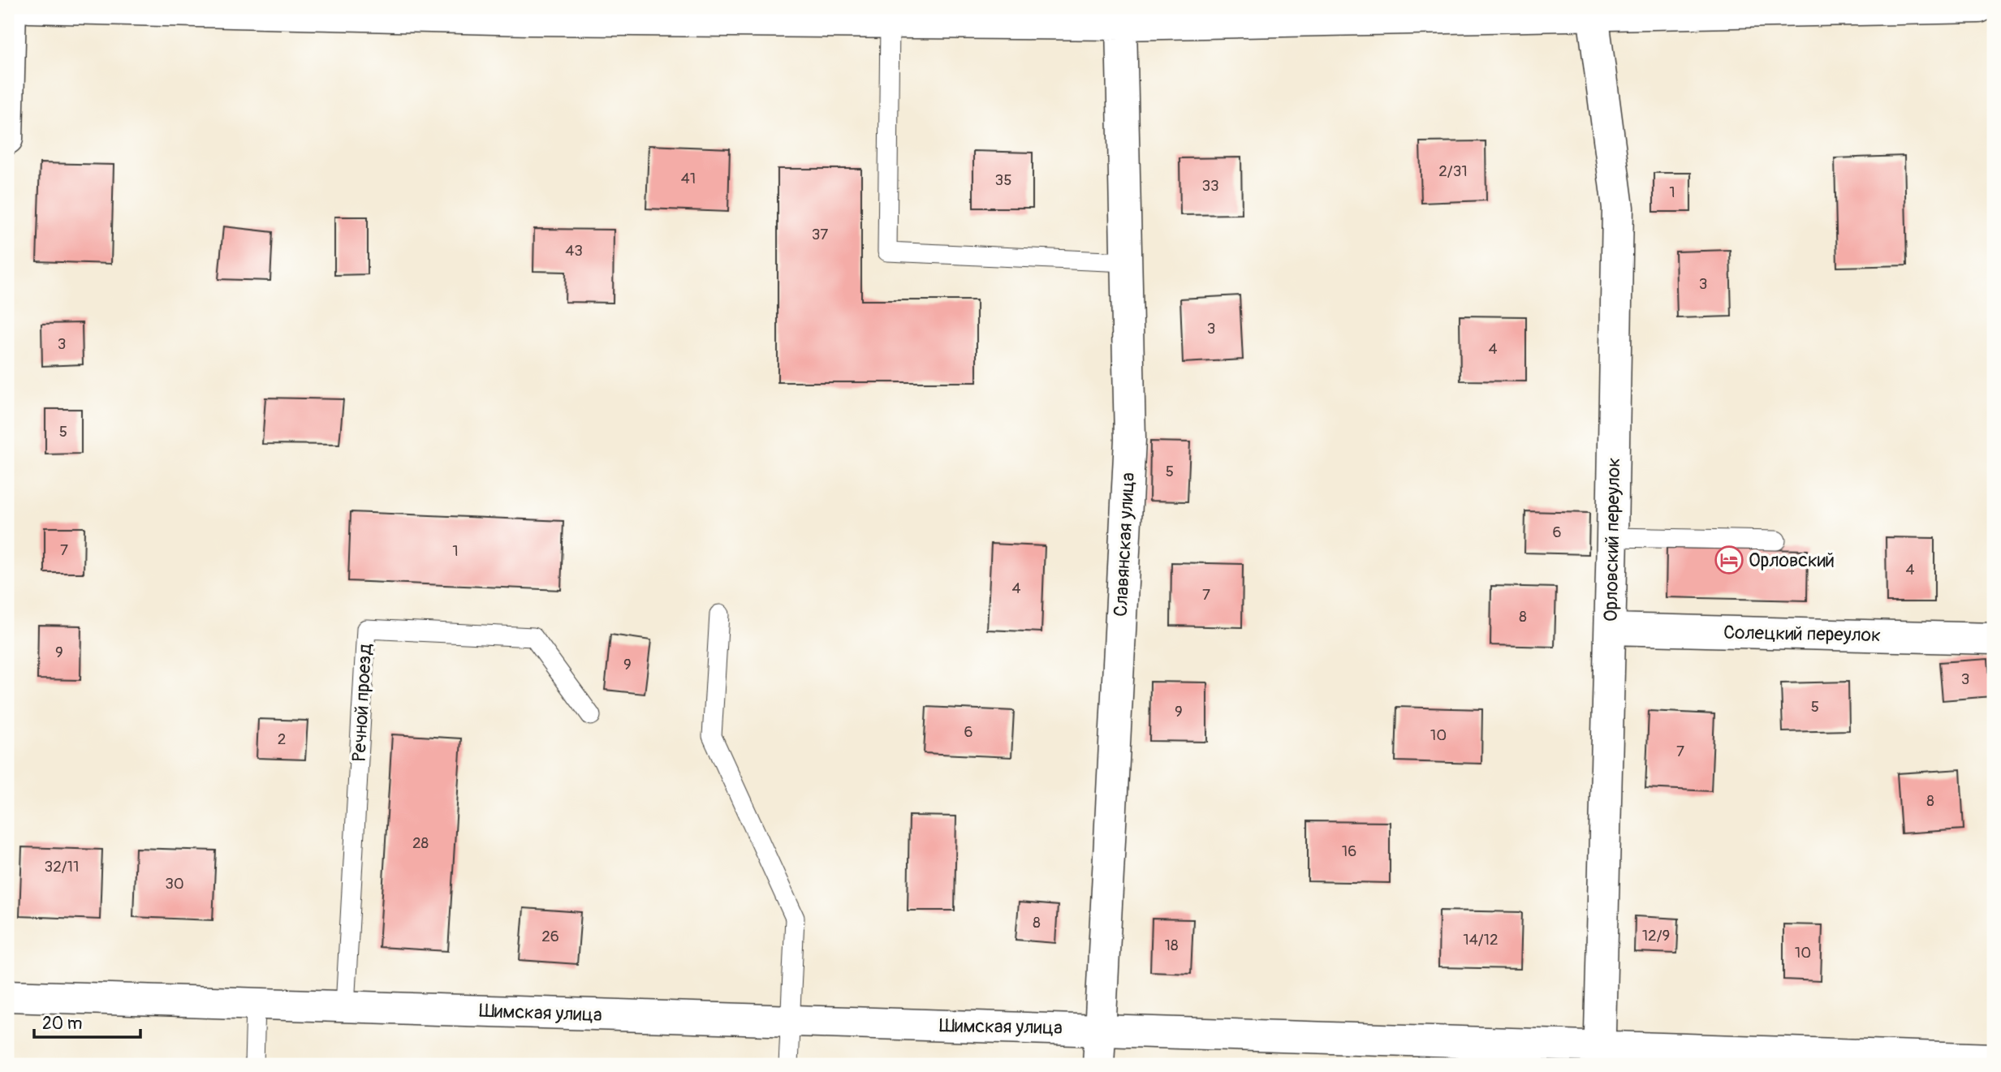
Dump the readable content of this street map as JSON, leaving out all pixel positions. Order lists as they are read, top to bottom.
{
  "streets": {
    "street": [
      "Орловский переулок",
      "Славянская улица",
      "Солецкий переулок",
      "Шимская улица"
    ],
    "lane": ["Речной проезд"]
  },
  "crossings": [
    ["Орловский переулок", "Солецкий переулок"],
    ["Орловский переулок", "Шимская улица"],
    ["Славянская улица", "Шимская улица"],
    ["Речной проезд", "Шимская улица"]
  ],
  "places": {
    "hotel": ["Орловский"]
  },
  "house_numbers": [
    "2/31",
    "41",
    "35",
    "33",
    "1",
    "37",
    "43",
    "3",
    "3",
    "3",
    "4",
    "5",
    "5",
    "6",
    "7",
    "1",
    "4",
    "4",
    "7",
    "8",
    "9",
    "9",
    "3",
    "5",
    "9",
    "6",
    "10",
    "2",
    "7",
    "8",
    "28",
    "16",
    "32/11",
    "30",
    "8",
    "12/9",
    "26",
    "14/12",
    "18",
    "10"
  ],
  "scale_bar": "20 m"
}
